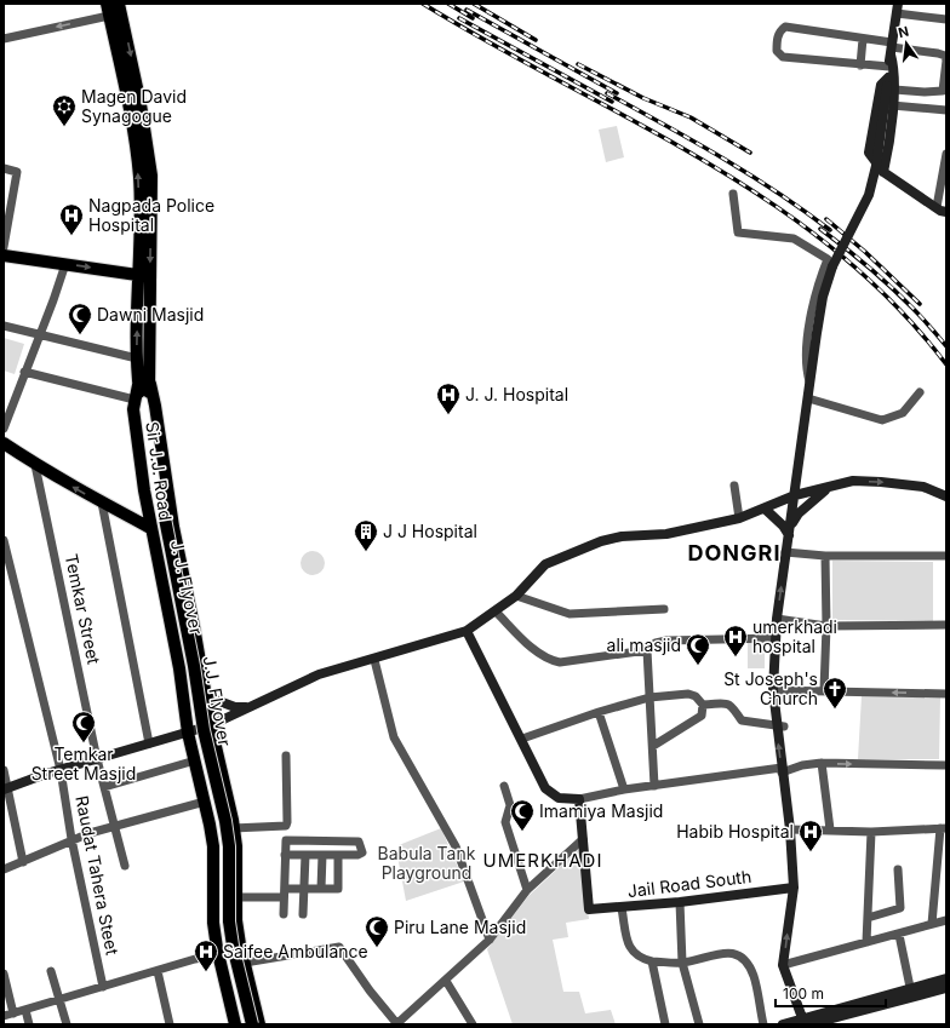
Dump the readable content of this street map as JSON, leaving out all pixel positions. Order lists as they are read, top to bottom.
{
  "streets": {
    "main road": ["Sir J.J. Road", "J. J. Flyover", "J.J. Flyover"],
    "street": ["Temkar Street", "Raudat Tahera Steet", "Jail Road South"]
  },
  "crossings": [
    ["Sir J.J. Road", "J. J. Flyover"],
    ["Sir J.J. Road", "J.J. Flyover"],
    ["J. J. Flyover", "J.J. Flyover"]
  ],
  "districts": ["DONGRI", "UMERKHADI"],
  "parks": ["Babula Tank Playground"],
  "places": {
    "synagogue": ["Magen David Synagogue"],
    "hospital": [
      "Nagpada Police Hospital",
      "J. J. Hospital",
      "umerkhadi hospital",
      "Habib Hospital",
      "Saifee Ambulance"
    ],
    "mosque": [
      "Dawni Masjid",
      "ali masjid",
      "Temkar Street Masjid",
      "Imamiya Masjid",
      "Piru Lane Masjid"
    ],
    "building": ["J J Hospital"],
    "church": ["St Joseph's Church"]
  },
  "scale_bar": "100 m",
  "north": "top"
}
